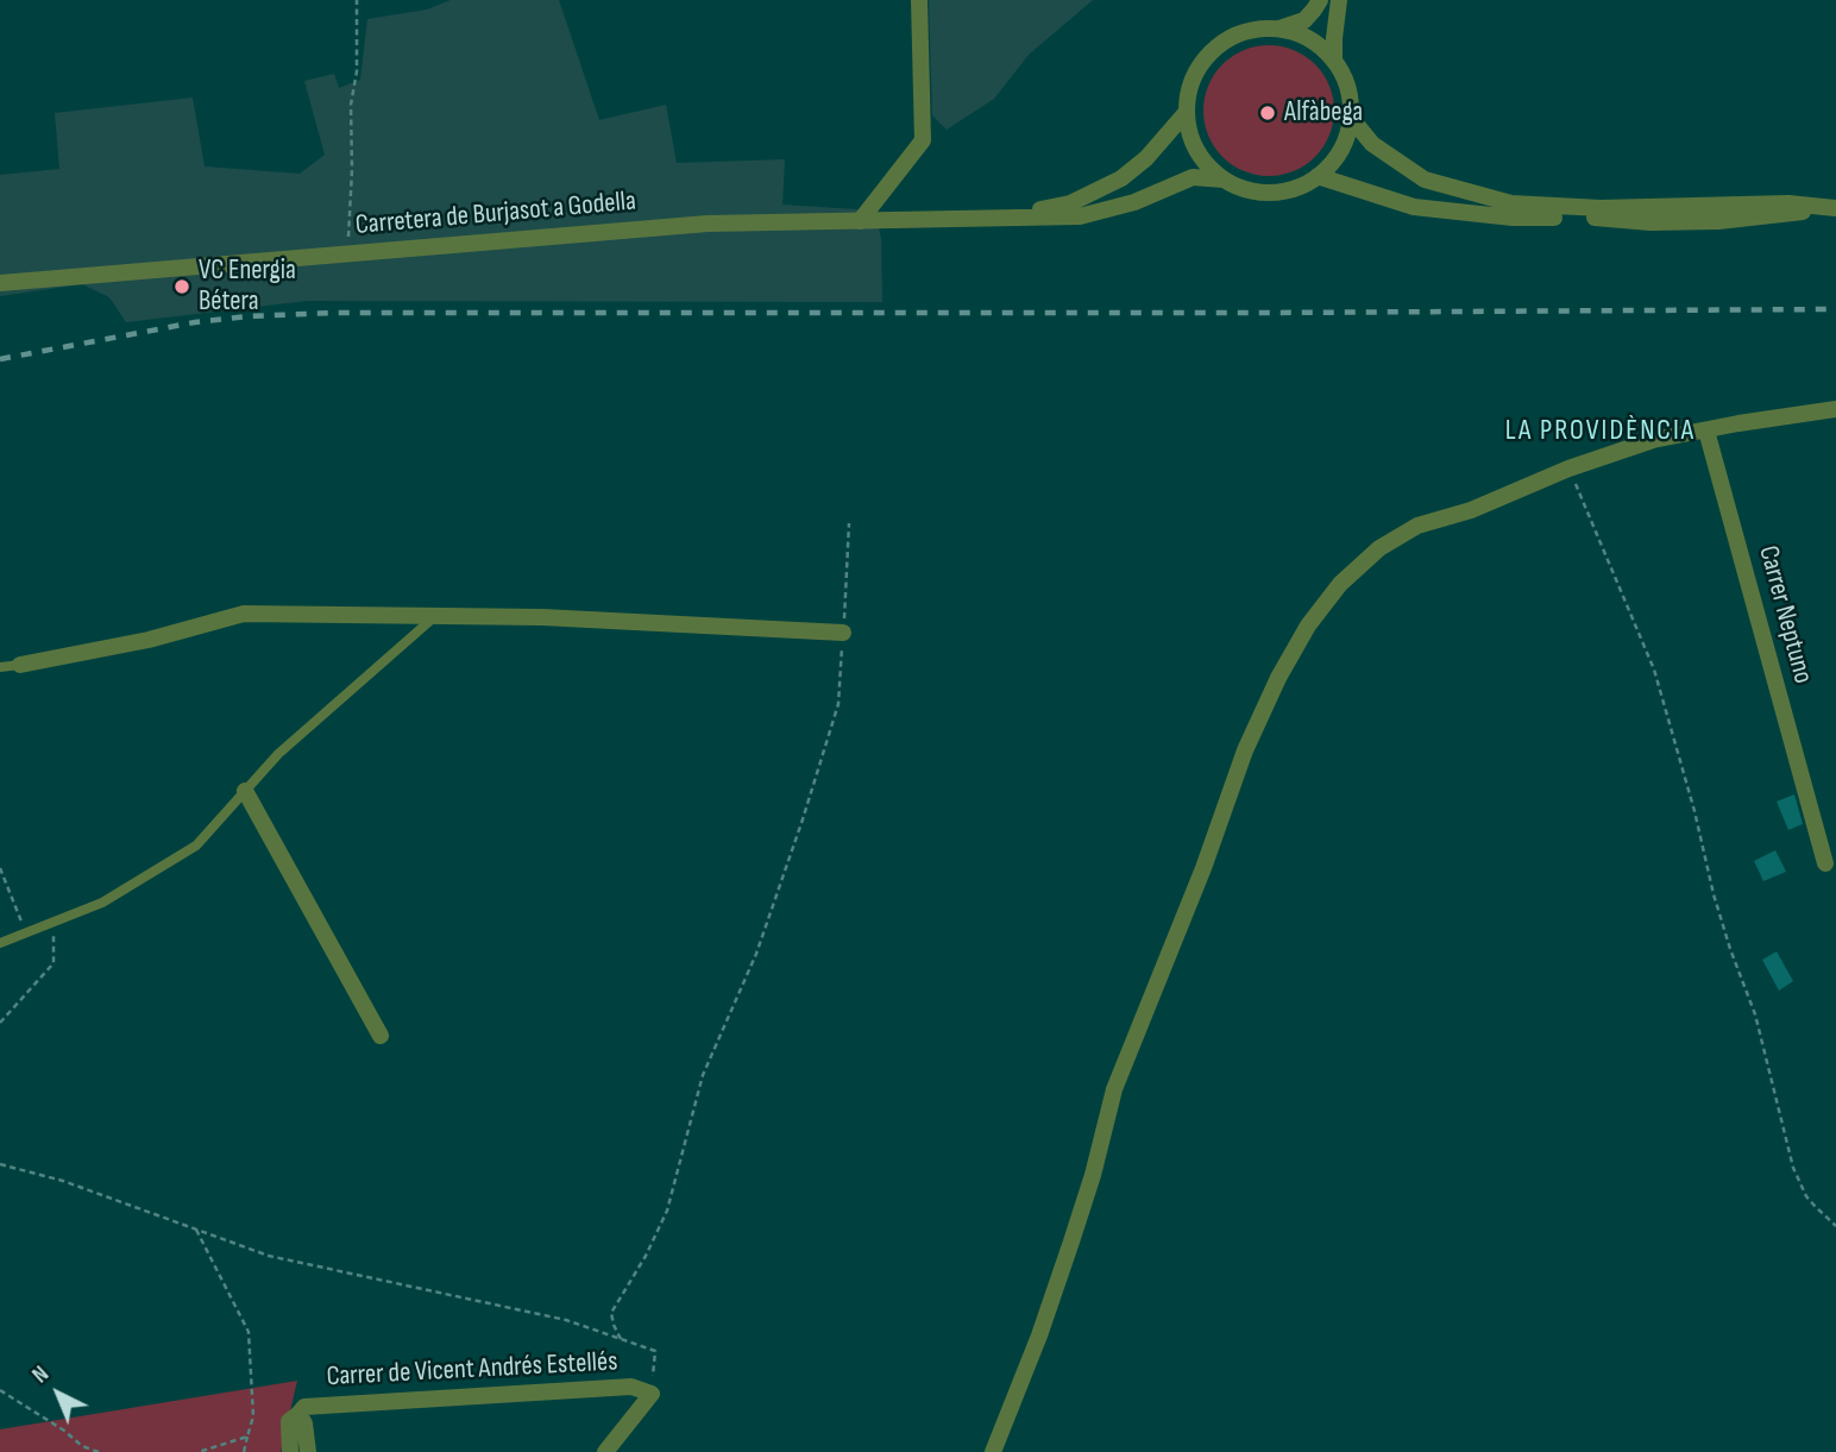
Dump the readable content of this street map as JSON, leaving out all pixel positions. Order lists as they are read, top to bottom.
{
  "streets": {
    "street": ["Carretera de Burjasot a Godella", "Carrer Neptuno", "Carrer de Vicent Andrés Estellés"]
  },
  "districts": ["LA PROVIDÈNCIA"],
  "places": ["Alfàbega", "VC Energia Bétera"],
  "north": "top left"
}
